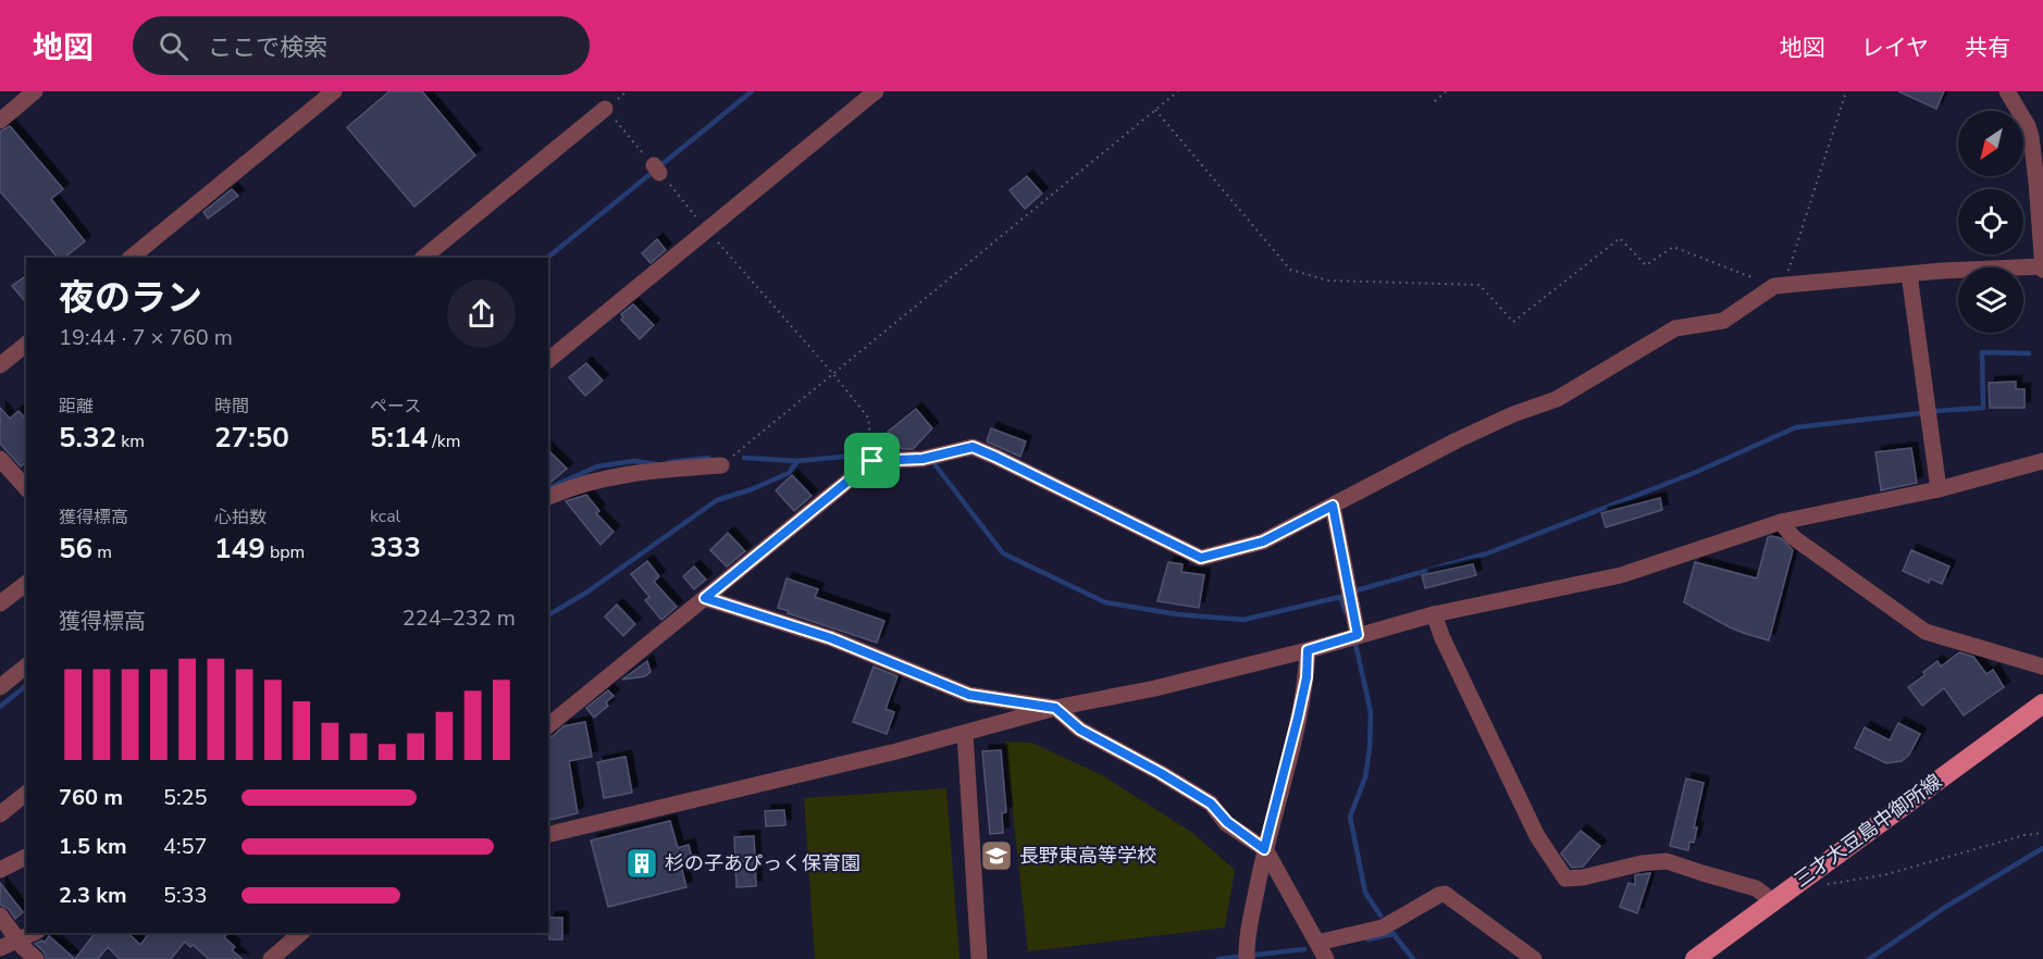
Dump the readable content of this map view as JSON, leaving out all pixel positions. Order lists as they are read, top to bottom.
{
  "streets": {
    "main road": ["三才大豆島中御所線"]
  },
  "places": {
    "school or university": ["長野東高等学校"],
    "building": ["杉の子あぴっく保育園"]
  },
  "north": "bottom left",
  "page": {
    "header": "地図",
    "search": "ここで検索",
    "nav": ["地図", "レイヤ", "共有"],
    "heading": ["夜のラン", "19:44 · 7 × 760 m"],
    "stats": [
      ["距離", "5.32 km"],
      ["時間", "27:50"],
      ["ペース", "5:14 /km"],
      ["獲得標高", "56 m"],
      ["心拍数", "149 bpm"],
      ["kcal", "333"]
    ],
    "chart": ["獲得標高", "224–232 m"],
    "list": [
      {
        "name": "760 m",
        "note": "5:25"
      },
      {
        "name": "1.5 km",
        "note": "4:57"
      },
      {
        "name": "2.3 km",
        "note": "5:33"
      }
    ]
  }
}
